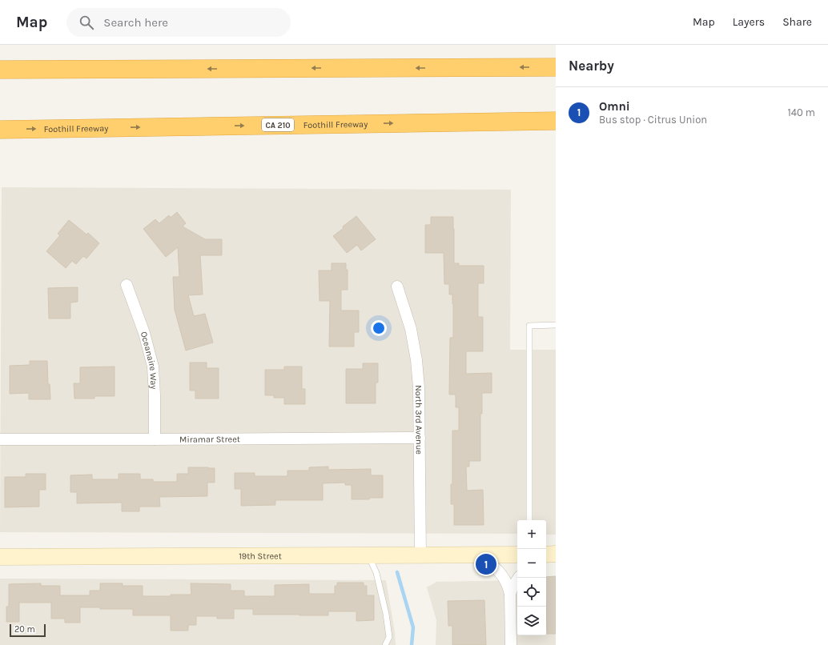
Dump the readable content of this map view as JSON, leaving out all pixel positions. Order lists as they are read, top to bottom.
{
  "streets": {
    "highway": ["Foothill Freeway", "CA 210"],
    "main road": ["19th Street"],
    "street": ["Oceanaire Way", "North 3rd Avenue", "Miramar Street"]
  },
  "crossings": [
    ["Oceanaire Way", "Miramar Street"],
    ["North 3rd Avenue", "Miramar Street"],
    ["North 3rd Avenue", "19th Street"]
  ],
  "scale_bar": "20 m",
  "page": {
    "header": "Map",
    "search": "Search here",
    "nav": ["Map", "Layers", "Share"],
    "heading": "Nearby",
    "list": [
      {
        "mark": "1",
        "name": "Omni",
        "note": "Bus stop · Citrus Union",
        "value": "140 m"
      }
    ],
    "map_buttons": ["+", "−"],
    "pins": "1",
    "scale": "20 m"
  }
}
